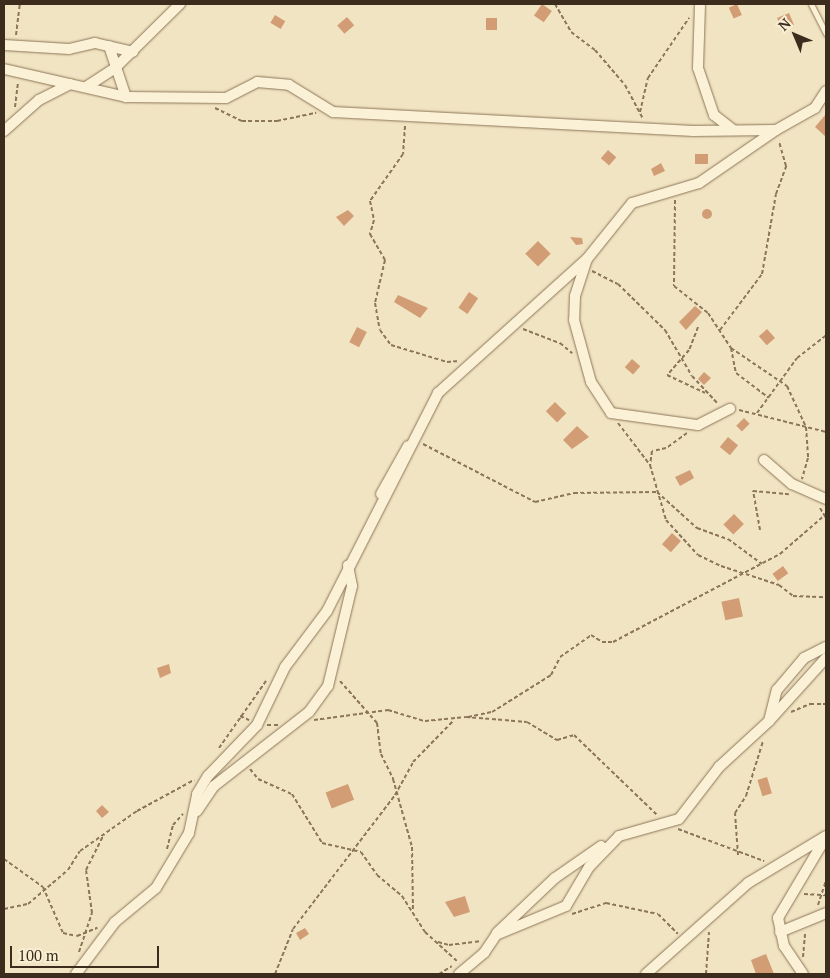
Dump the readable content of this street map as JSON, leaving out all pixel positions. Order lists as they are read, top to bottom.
{
  "scale_bar": "100 m",
  "north": "top left"
}
